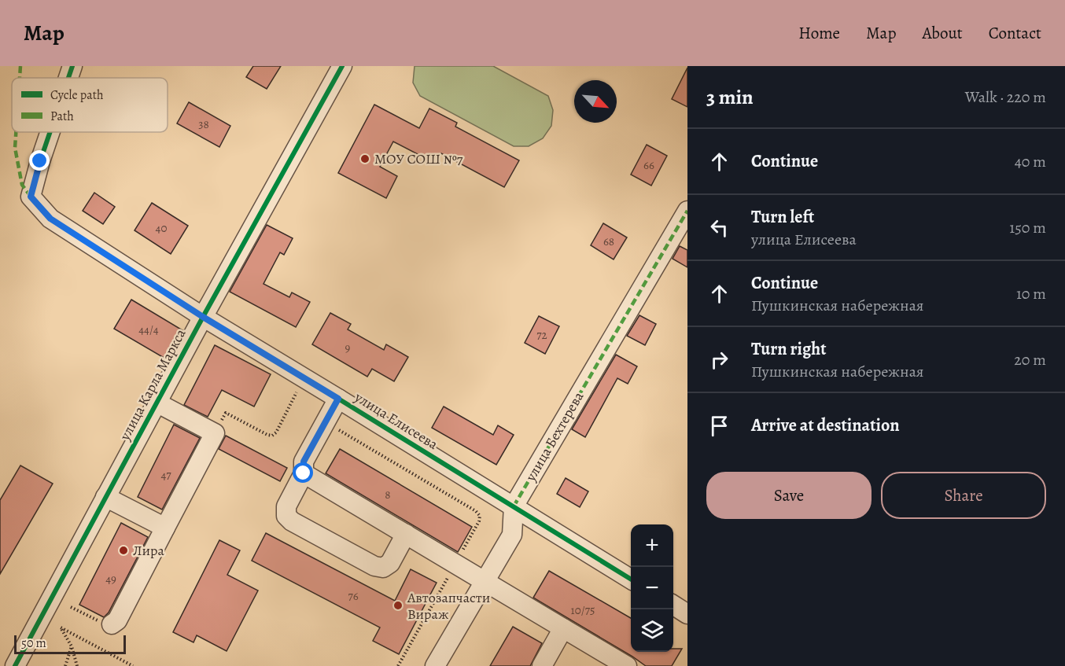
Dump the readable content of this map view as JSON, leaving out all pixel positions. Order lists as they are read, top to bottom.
{
  "streets": {
    "street": ["улица Карла Маркса", "улица Елисеева", "улица Бехтерева"]
  },
  "crossings": [
    ["улица Карла Маркса", "улица Елисеева"],
    ["улица Елисеева", "улица Бехтерева"]
  ],
  "places": ["МОУ СОШ №7", "Лира", "Автозапчасти Вираж"],
  "house_numbers": [
    "38",
    "66",
    "40",
    "68",
    "44/4",
    "72",
    "9",
    "47",
    "8",
    "49",
    "76",
    "10/75"
  ],
  "legend": ["Cycle path", "Path"],
  "scale_bar": "50 m",
  "north": "bottom right",
  "page": {
    "header": "Map",
    "nav": [
      "Home",
      "Map",
      "About",
      "Contact"
    ],
    "heading": ["3 min", "Walk · 220 m"],
    "list": [
      ["Continue", "40 m"],
      ["Turn left", "улица Елисеева", "150 m"],
      ["Continue", "Пушкинская набережная", "10 m"],
      ["Turn right", "Пушкинская набережная", "20 m"],
      "Arrive at destination"
    ],
    "buttons": ["Save", "Share"],
    "map_buttons": ["+", "−"],
    "scale": "50 m"
  }
}
